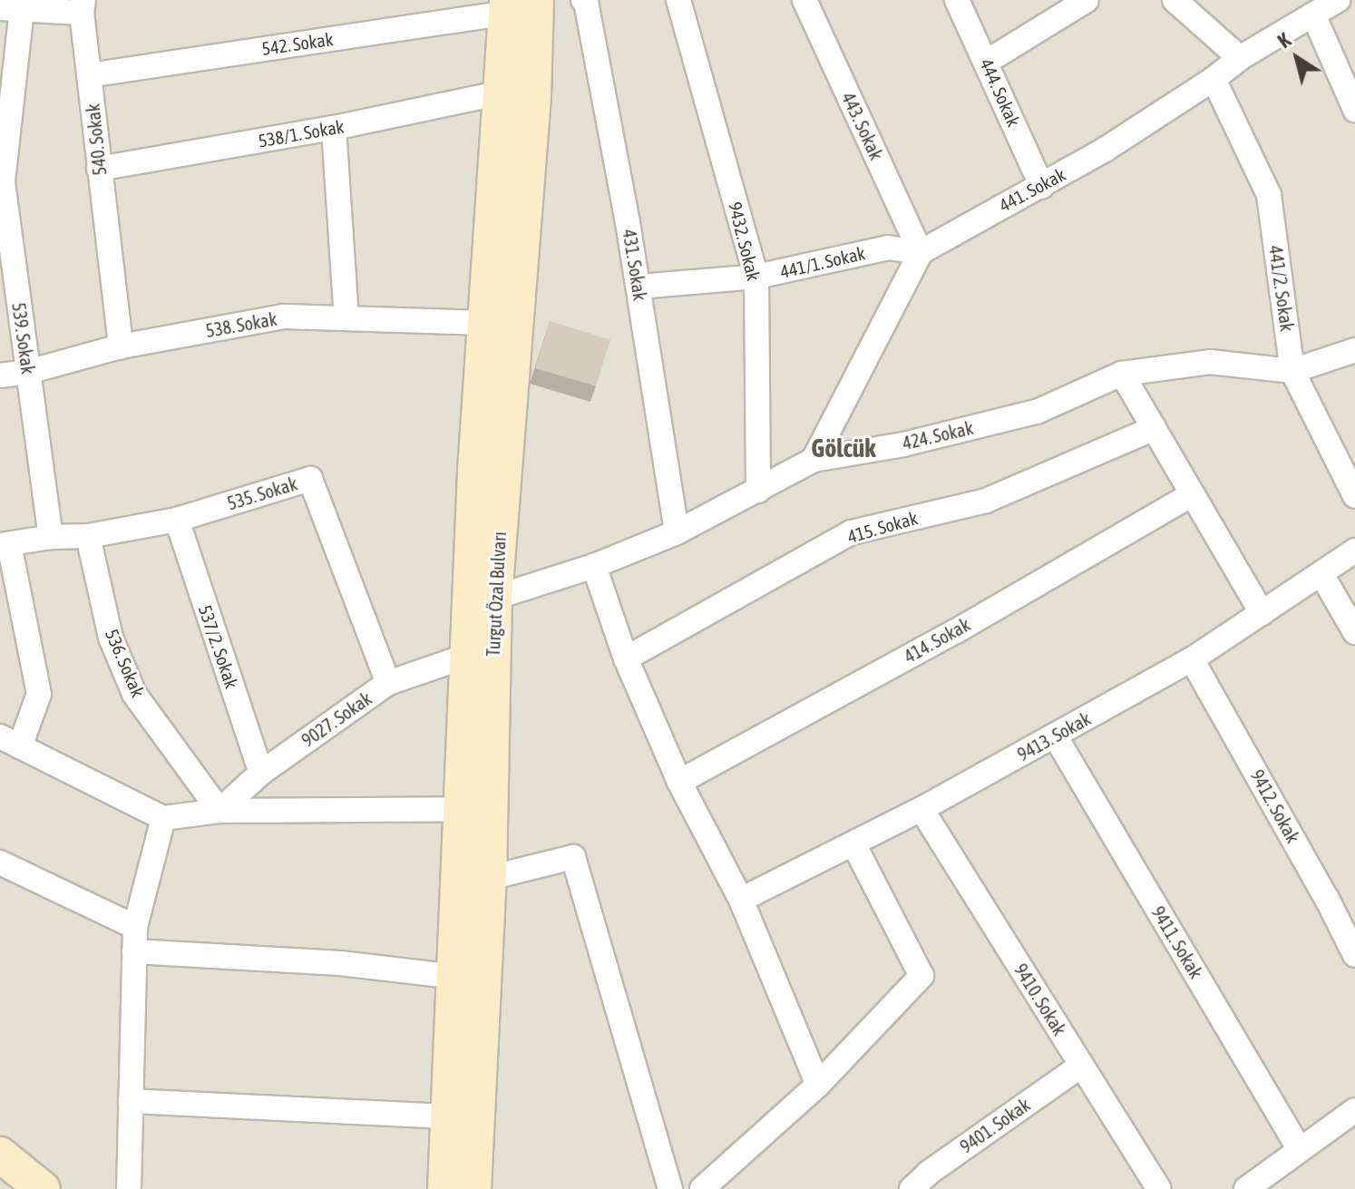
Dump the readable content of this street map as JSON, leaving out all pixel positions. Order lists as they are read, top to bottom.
{
  "streets": {
    "street": [
      "542. Sokak",
      "444. Sokak",
      "443. Sokak",
      "538/1. Sokak",
      "540. Sokak",
      "441. Sokak",
      "9432. Sokak",
      "441/1. Sokak",
      "431. Sokak",
      "441/2. Sokak",
      "538. Sokak",
      "539. Sokak",
      "424. Sokak",
      "535. Sokak",
      "415. Sokak",
      "Turgut Özal Bulvarı",
      "414. Sokak",
      "537/2. Sokak",
      "536. Sokak",
      "9027. Sokak",
      "9413. Sokak",
      "9412. Sokak",
      "9411. Sokak",
      "9410. Sokak",
      "9401. Sokak"
    ]
  },
  "crossings": [
    ["542. Sokak", "540. Sokak"],
    ["542. Sokak", "Turgut Özal Bulvarı"],
    ["444. Sokak", "441. Sokak"],
    ["443. Sokak", "441. Sokak"],
    ["443. Sokak", "441/1. Sokak"],
    ["538/1. Sokak", "540. Sokak"],
    ["538/1. Sokak", "Turgut Özal Bulvarı"],
    ["540. Sokak", "538. Sokak"],
    ["540. Sokak", "539. Sokak"],
    ["441. Sokak", "441/1. Sokak"],
    ["441. Sokak", "441/2. Sokak"],
    ["9432. Sokak", "441/1. Sokak"],
    ["9432. Sokak", "424. Sokak"],
    ["441/1. Sokak", "431. Sokak"],
    ["431. Sokak", "424. Sokak"],
    ["441/2. Sokak", "424. Sokak"],
    ["538. Sokak", "539. Sokak"],
    ["538. Sokak", "Turgut Özal Bulvarı"],
    ["539. Sokak", "535. Sokak"],
    ["424. Sokak", "Turgut Özal Bulvarı"],
    ["535. Sokak", "537/2. Sokak"],
    ["535. Sokak", "536. Sokak"],
    ["535. Sokak", "9027. Sokak"],
    ["Turgut Özal Bulvarı", "9027. Sokak"],
    ["537/2. Sokak", "9027. Sokak"],
    ["536. Sokak", "9027. Sokak"],
    ["9413. Sokak", "9412. Sokak"],
    ["9413. Sokak", "9411. Sokak"],
    ["9413. Sokak", "9410. Sokak"],
    ["9410. Sokak", "9401. Sokak"]
  ],
  "districts": ["Gölcük"],
  "north": "top left"
}
